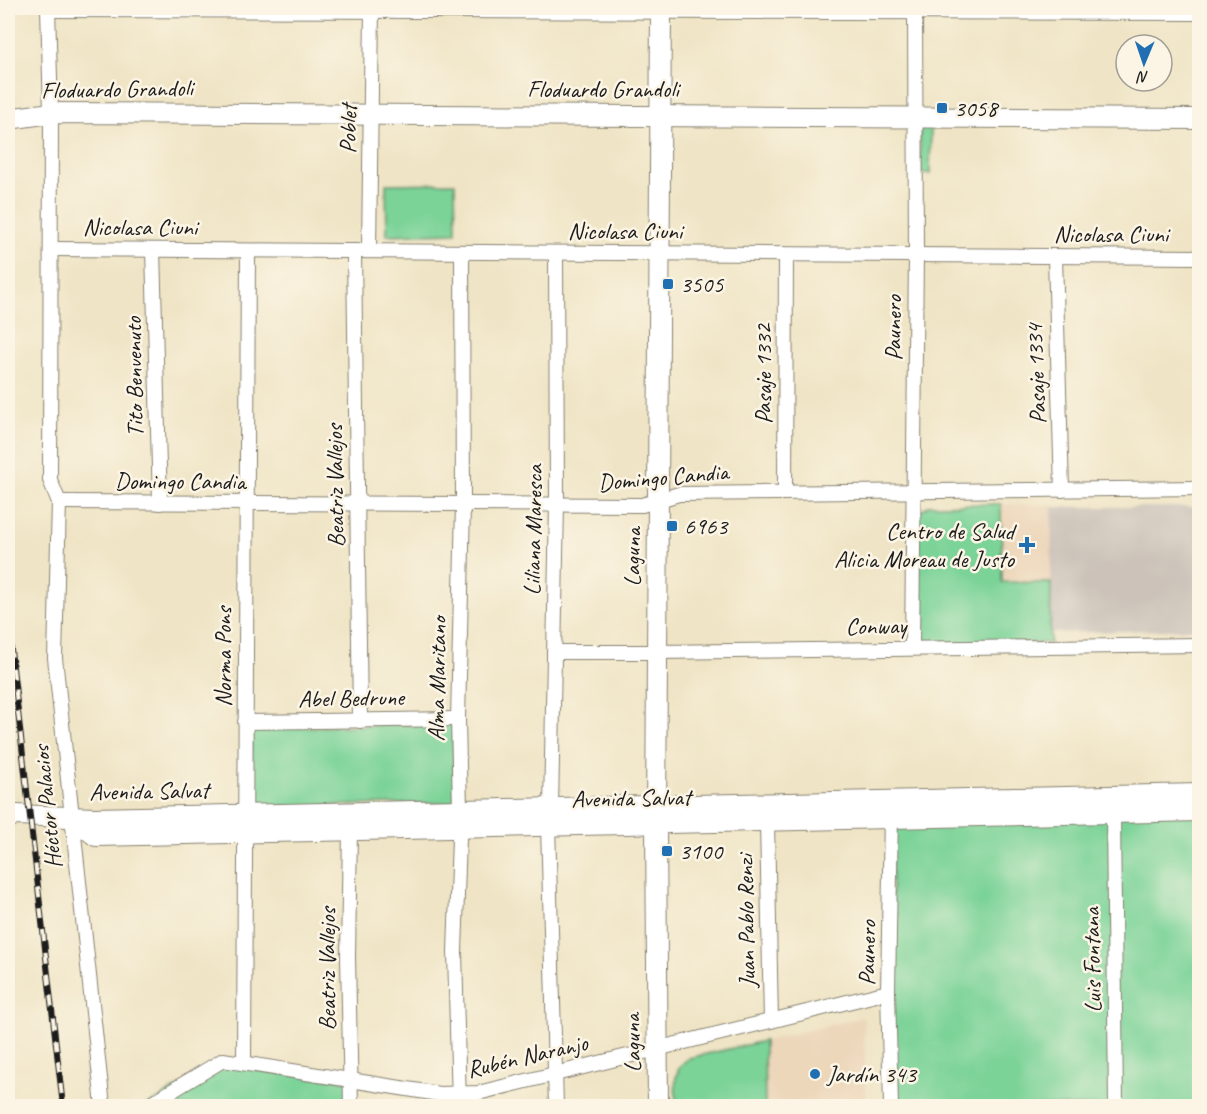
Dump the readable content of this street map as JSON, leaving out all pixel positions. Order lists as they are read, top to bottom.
{
  "streets": {
    "street": [
      "Floduardo Grandoli",
      "Poblet",
      "Nicolasa Ciuni",
      "Paunero",
      "Pasaje 1332",
      "Pasaje 1334",
      "Tito Benvenuto",
      "Domingo Candia",
      "Beatriz Vallejos",
      "Liliana Maresca",
      "Laguna",
      "Conway",
      "Norma Pons",
      "Alma Maritano",
      "Abel Bedrune",
      "Avenida Salvat",
      "Héctor Palacios",
      "Juan Pablo Renzi",
      "Luis Fontana",
      "Rubén Naranjo"
    ]
  },
  "crossings": [
    ["Floduardo Grandoli", "Poblet"],
    ["Floduardo Grandoli", "Paunero"],
    ["Floduardo Grandoli", "Laguna"],
    ["Floduardo Grandoli", "Héctor Palacios"],
    ["Poblet", "Nicolasa Ciuni"],
    ["Nicolasa Ciuni", "Paunero"],
    ["Nicolasa Ciuni", "Pasaje 1332"],
    ["Nicolasa Ciuni", "Pasaje 1334"],
    ["Nicolasa Ciuni", "Tito Benvenuto"],
    ["Nicolasa Ciuni", "Beatriz Vallejos"],
    ["Nicolasa Ciuni", "Liliana Maresca"],
    ["Nicolasa Ciuni", "Laguna"],
    ["Nicolasa Ciuni", "Norma Pons"],
    ["Nicolasa Ciuni", "Alma Maritano"],
    ["Nicolasa Ciuni", "Héctor Palacios"],
    ["Paunero", "Domingo Candia"],
    ["Paunero", "Conway"],
    ["Paunero", "Avenida Salvat"],
    ["Paunero", "Rubén Naranjo"],
    ["Pasaje 1332", "Domingo Candia"],
    ["Pasaje 1334", "Domingo Candia"],
    ["Tito Benvenuto", "Domingo Candia"],
    ["Domingo Candia", "Beatriz Vallejos"],
    ["Domingo Candia", "Liliana Maresca"],
    ["Domingo Candia", "Laguna"],
    ["Domingo Candia", "Norma Pons"],
    ["Domingo Candia", "Alma Maritano"],
    ["Domingo Candia", "Héctor Palacios"],
    ["Beatriz Vallejos", "Abel Bedrune"],
    ["Beatriz Vallejos", "Avenida Salvat"],
    ["Beatriz Vallejos", "Rubén Naranjo"],
    ["Liliana Maresca", "Conway"],
    ["Liliana Maresca", "Avenida Salvat"],
    ["Liliana Maresca", "Rubén Naranjo"],
    ["Laguna", "Conway"],
    ["Laguna", "Avenida Salvat"],
    ["Laguna", "Rubén Naranjo"],
    ["Norma Pons", "Abel Bedrune"],
    ["Norma Pons", "Avenida Salvat"],
    ["Norma Pons", "Rubén Naranjo"],
    ["Alma Maritano", "Abel Bedrune"],
    ["Alma Maritano", "Avenida Salvat"],
    ["Alma Maritano", "Rubén Naranjo"],
    ["Avenida Salvat", "Héctor Palacios"],
    ["Avenida Salvat", "Juan Pablo Renzi"],
    ["Avenida Salvat", "Luis Fontana"],
    ["Juan Pablo Renzi", "Rubén Naranjo"]
  ],
  "places": {
    "transit": [
      "3058",
      "3505",
      "6963",
      "3100"
    ],
    "health": ["Centro de Salud Alicia Moreau de Justo"],
    "other": ["Jardín 343"]
  },
  "north": "bottom"
}
